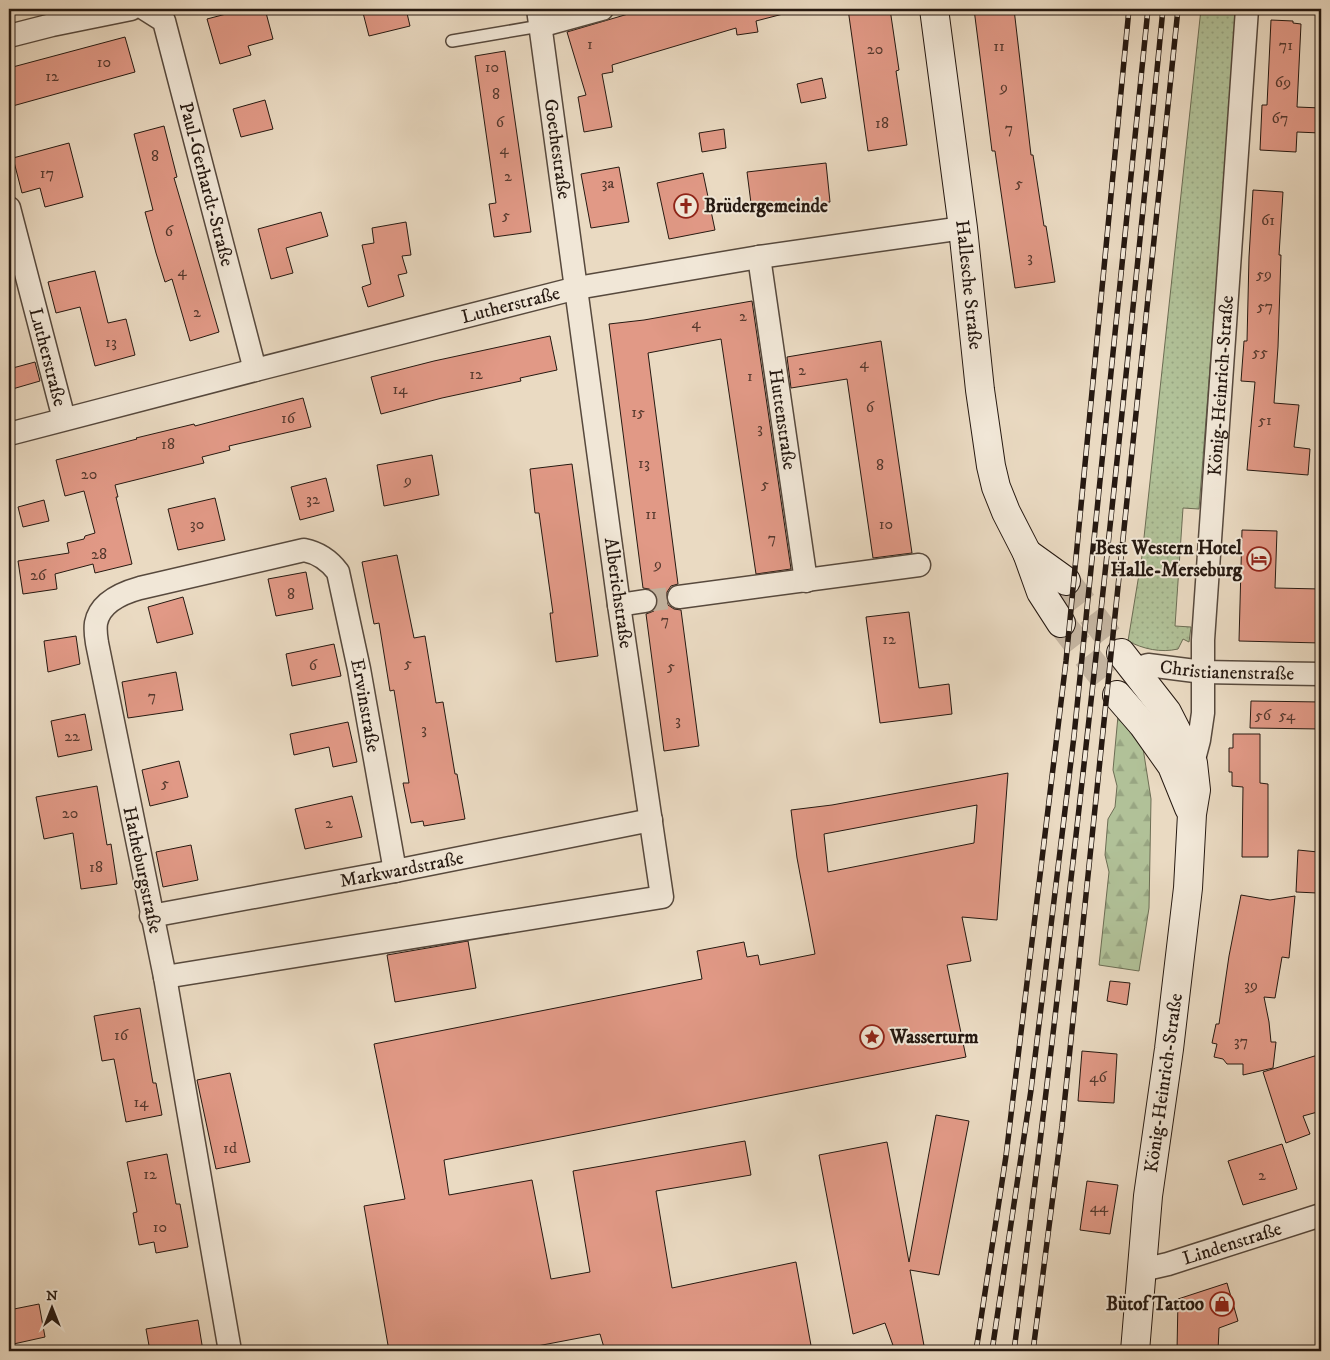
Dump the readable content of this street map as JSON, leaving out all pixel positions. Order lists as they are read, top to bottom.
{
  "streets": {
    "main road": ["Hallesche Straße", "König-Heinrich-Straße"],
    "street": [
      "Goethestraße",
      "Paul-Gerhardt-Straße",
      "Lutherstraße",
      "Huttenstraße",
      "Alberichstraße",
      "Christianenstraße",
      "Erwinstraße",
      "Markwardstraße",
      "Hatheburgstraße",
      "Lindenstraße"
    ]
  },
  "crossings": [
    ["Goethestraße", "Lutherstraße"],
    ["Goethestraße", "Alberichstraße"],
    ["Paul-Gerhardt-Straße", "Lutherstraße"],
    ["Hallesche Straße", "Lutherstraße"],
    ["Lutherstraße", "Huttenstraße"],
    ["Lutherstraße", "Alberichstraße"],
    ["König-Heinrich-Straße", "Christianenstraße"],
    ["König-Heinrich-Straße", "Lindenstraße"],
    ["Alberichstraße", "Markwardstraße"],
    ["Alberichstraße", "Hatheburgstraße"],
    ["Erwinstraße", "Markwardstraße"],
    ["Erwinstraße", "Hatheburgstraße"],
    ["Markwardstraße", "Hatheburgstraße"]
  ],
  "places": {
    "church": ["Brüdergemeinde"],
    "hotel": ["Best Western Hotel Halle-Merseburg"],
    "place": ["Wasserturm"],
    "shop": ["Bütof Tattoo"]
  },
  "house_numbers": [
    "1",
    "71",
    "11",
    "20",
    "10",
    "10",
    "12",
    "69",
    "9",
    "8",
    "67",
    "6",
    "18",
    "7",
    "4",
    "8",
    "17",
    "2",
    "3a",
    "5",
    "5",
    "61",
    "6",
    "3",
    "4",
    "59",
    "57",
    "2",
    "2",
    "4",
    "13",
    "55",
    "4",
    "2",
    "12",
    "1",
    "14",
    "6",
    "15",
    "16",
    "51",
    "3",
    "18",
    "13",
    "8",
    "20",
    "9",
    "5",
    "32",
    "11",
    "30",
    "10",
    "7",
    "28",
    "9",
    "26",
    "8",
    "7",
    "12",
    "5",
    "6",
    "5",
    "7",
    "56",
    "54",
    "3",
    "3",
    "22",
    "5",
    "20",
    "2",
    "18",
    "39",
    "16",
    "37",
    "46",
    "14",
    "1d",
    "12",
    "2",
    "44",
    "10"
  ],
  "north": "top"
}
